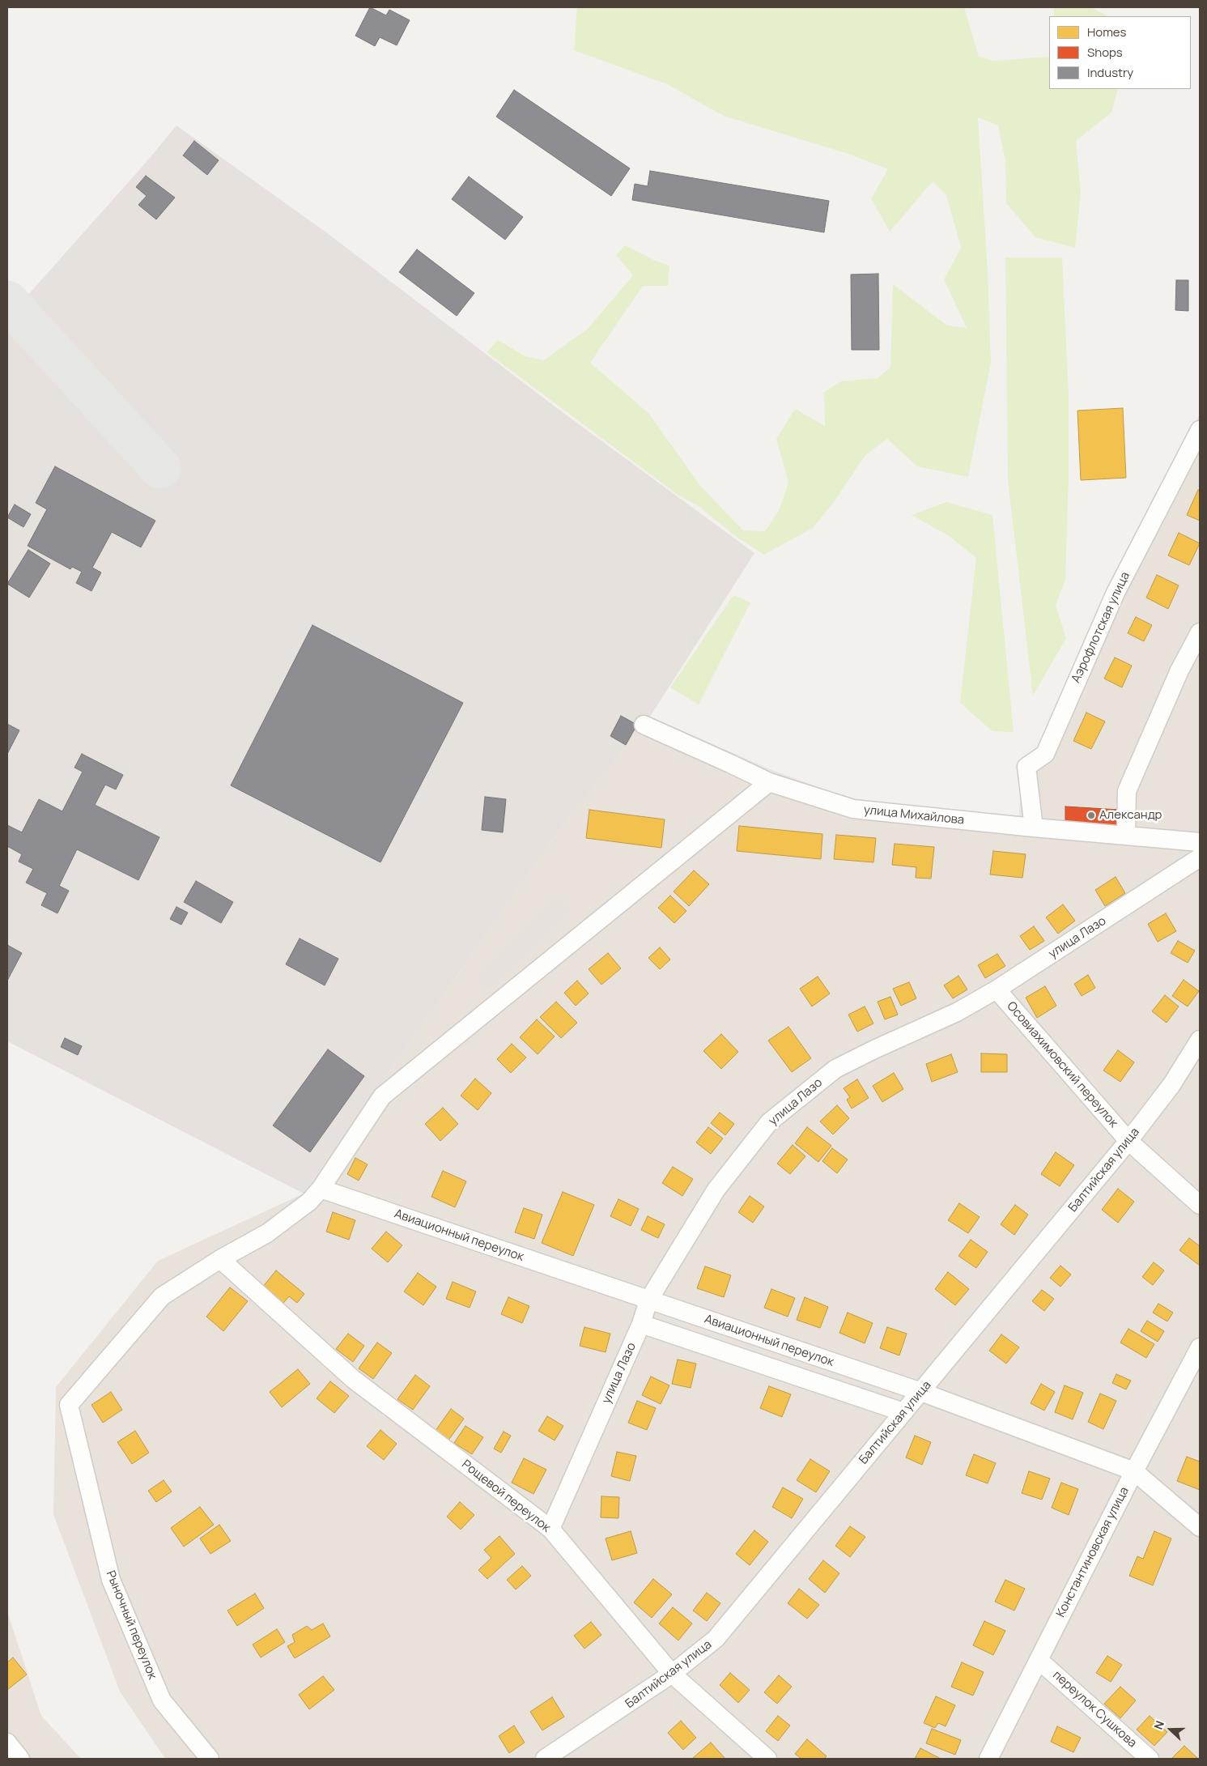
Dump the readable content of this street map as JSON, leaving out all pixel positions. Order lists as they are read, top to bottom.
{
  "streets": {
    "street": [
      "Аэрофлотская улица",
      "улица Михайлова",
      "улица Лазо",
      "Осовиахимовский переулок",
      "Балтийская улица",
      "Авиационный переулок",
      "Рощевой переулок",
      "Константиновская улица",
      "Рыночный переулок",
      "переулок Сушкова"
    ]
  },
  "crossings": [
    ["Аэрофлотская улица", "улица Михайлова"],
    ["улица Лазо", "Осовиахимовский переулок"],
    ["улица Лазо", "Авиационный переулок"],
    ["улица Лазо", "Рощевой переулок"],
    ["Осовиахимовский переулок", "Балтийская улица"],
    ["Балтийская улица", "Авиационный переулок"],
    ["Балтийская улица", "Рощевой переулок"],
    ["Авиационный переулок", "Константиновская улица"],
    ["Рощевой переулок", "Рыночный переулок"],
    ["Константиновская улица", "переулок Сушкова"]
  ],
  "places": ["Александр"],
  "legend": ["Homes", "Shops", "Industry"],
  "north": "left"
}
